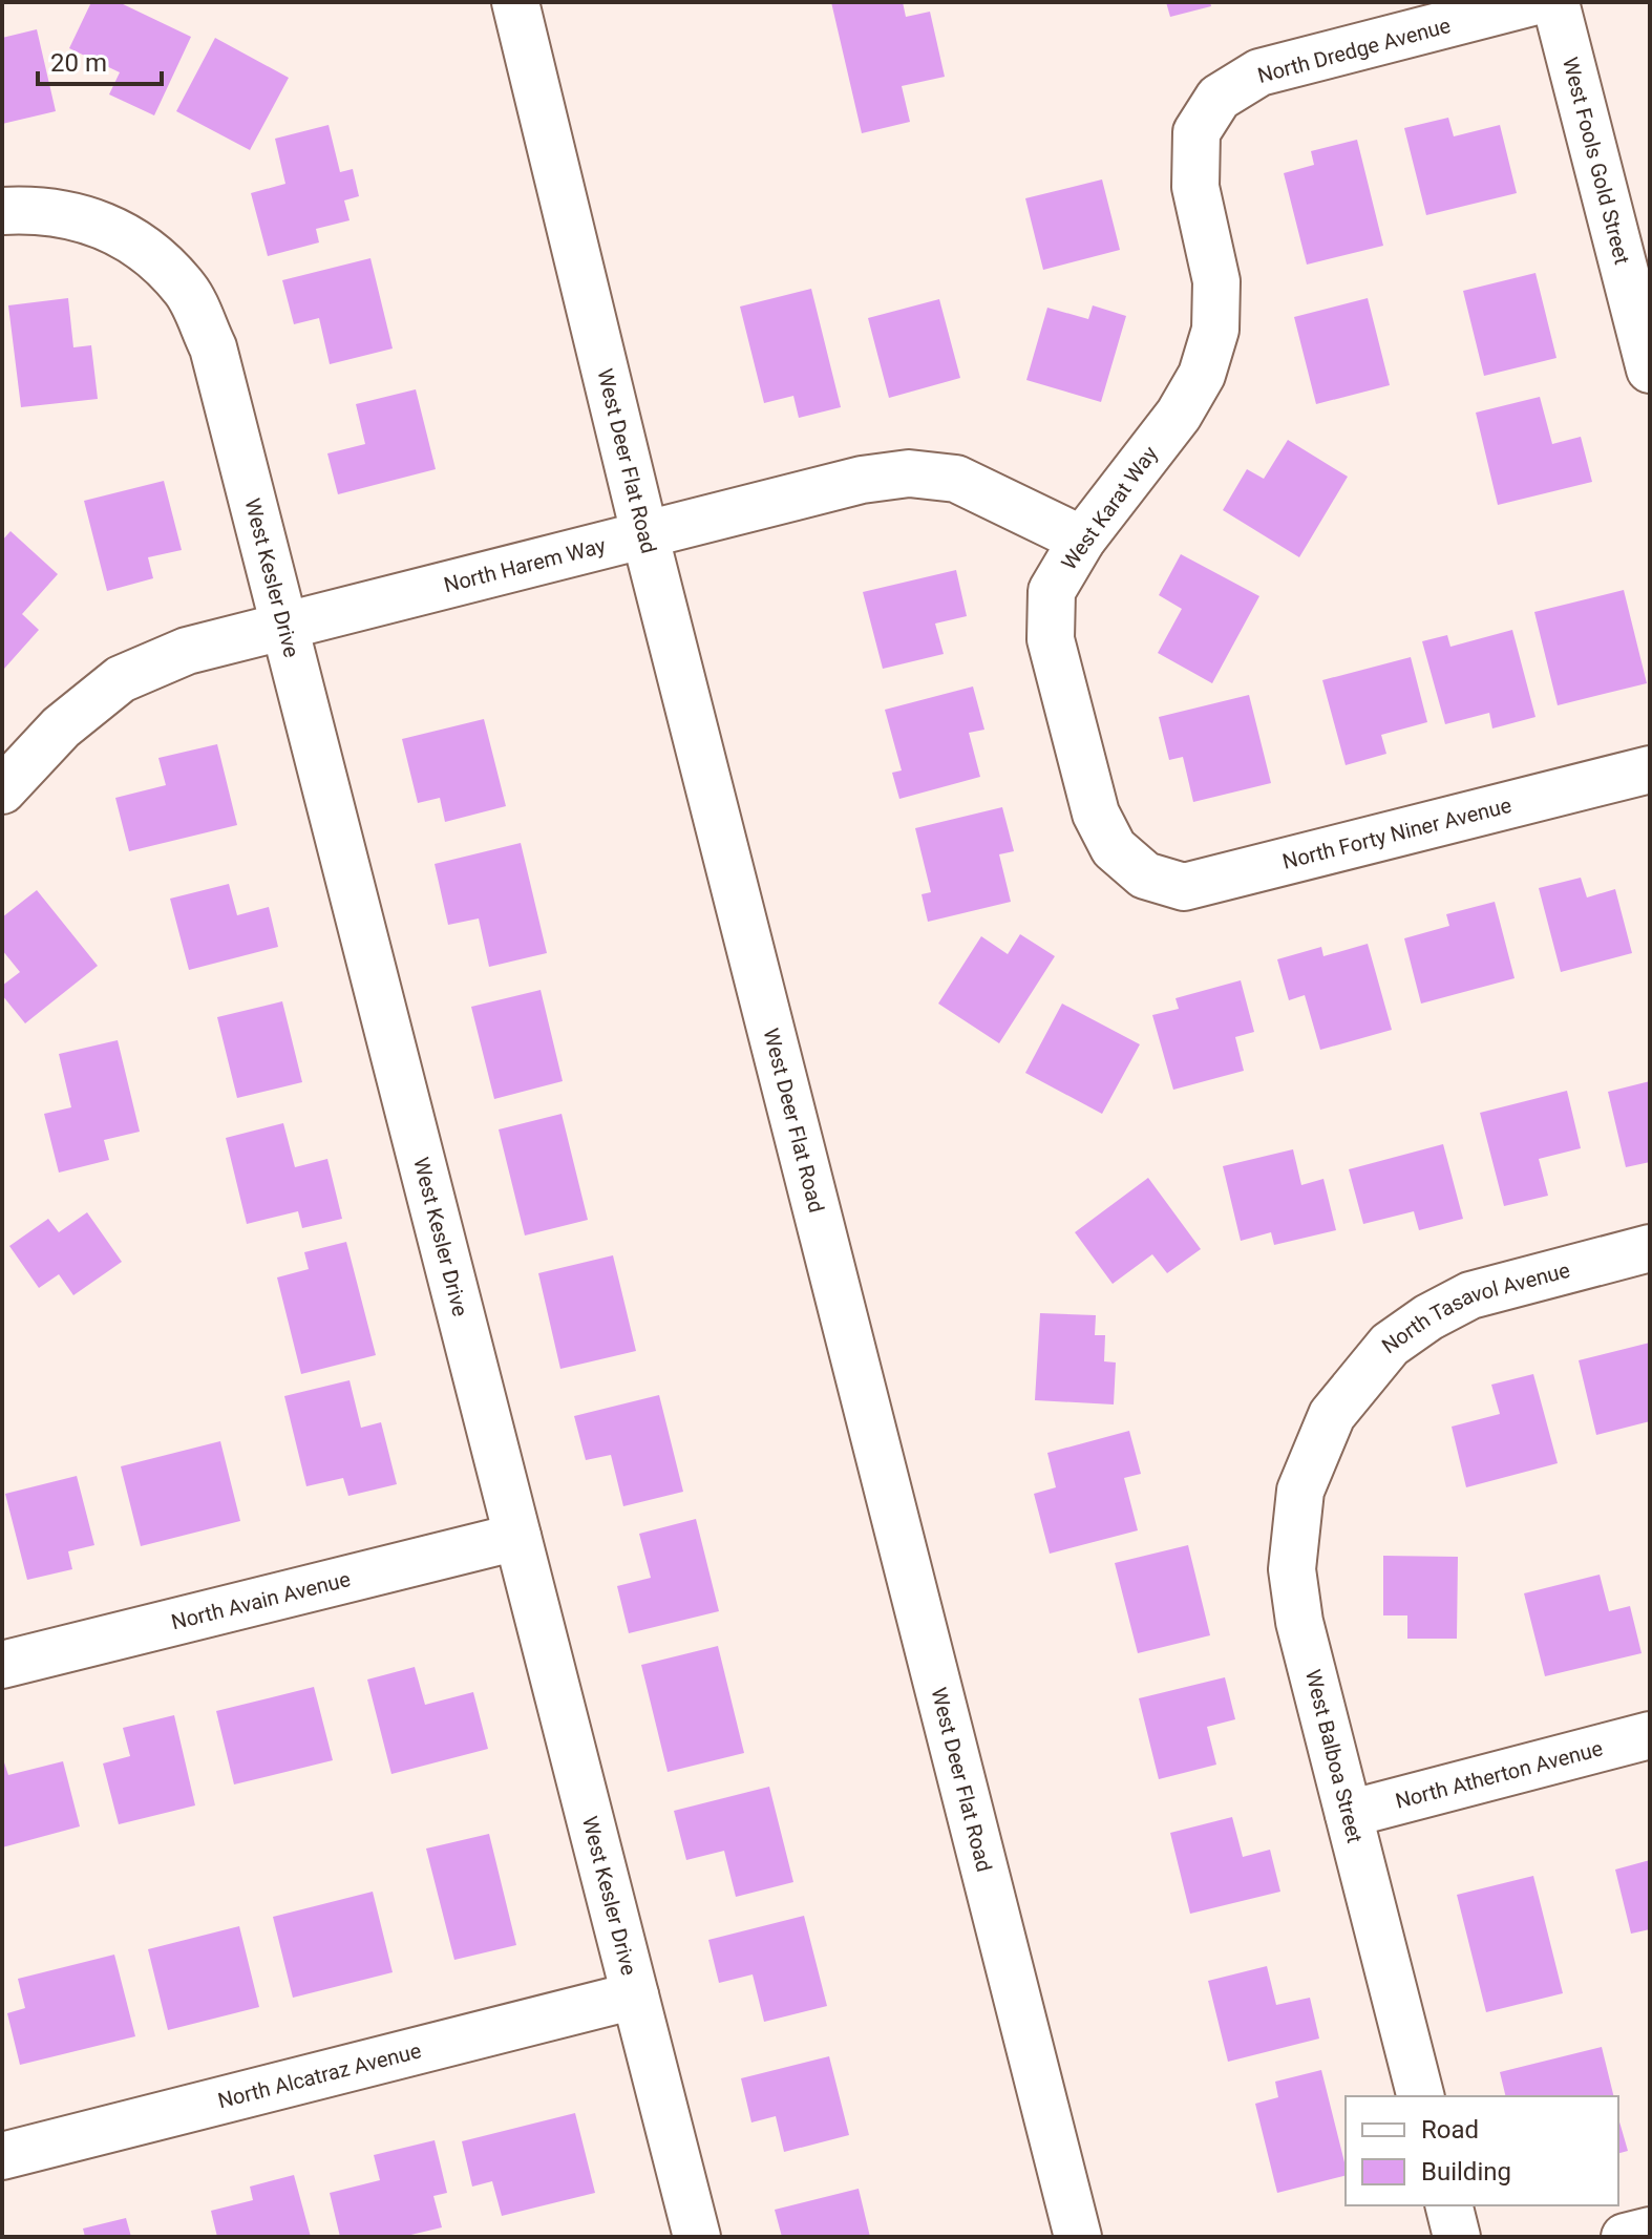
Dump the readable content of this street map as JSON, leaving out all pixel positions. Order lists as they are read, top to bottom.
{
  "streets": {
    "street": [
      "North Dredge Avenue",
      "West Fools Gold Street",
      "West Deer Flat Road",
      "West Karat Way",
      "North Harem Way",
      "West Kesler Drive",
      "North Forty Niner Avenue",
      "North Tasavol Avenue",
      "North Avain Avenue",
      "West Balboa Street",
      "North Atherton Avenue",
      "North Alcatraz Avenue"
    ]
  },
  "crossings": [
    ["North Dredge Avenue", "West Karat Way"],
    ["West Deer Flat Road", "North Harem Way"],
    ["West Karat Way", "North Harem Way"],
    ["West Karat Way", "North Forty Niner Avenue"],
    ["North Harem Way", "West Kesler Drive"],
    ["West Kesler Drive", "North Avain Avenue"],
    ["West Kesler Drive", "North Alcatraz Avenue"],
    ["North Tasavol Avenue", "West Balboa Street"],
    ["West Balboa Street", "North Atherton Avenue"]
  ],
  "legend": ["Road", "Building"],
  "scale_bar": "20 m"
}
